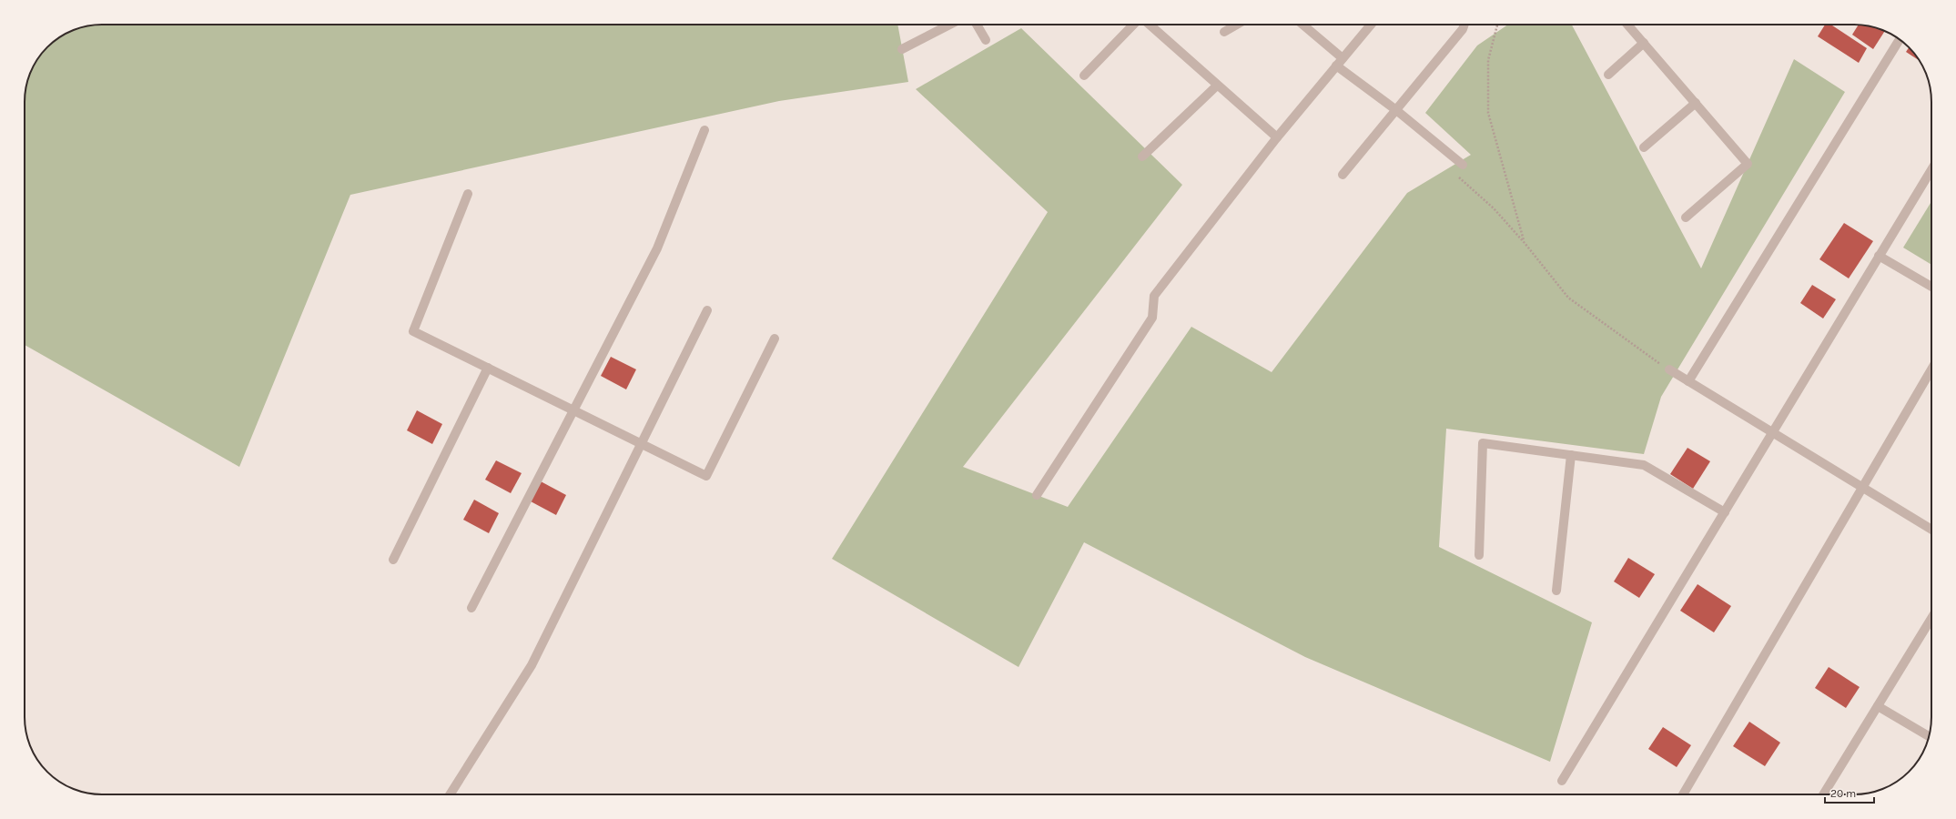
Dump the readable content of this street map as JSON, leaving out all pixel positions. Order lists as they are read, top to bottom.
{
  "scale_bar": "20 m"
}
